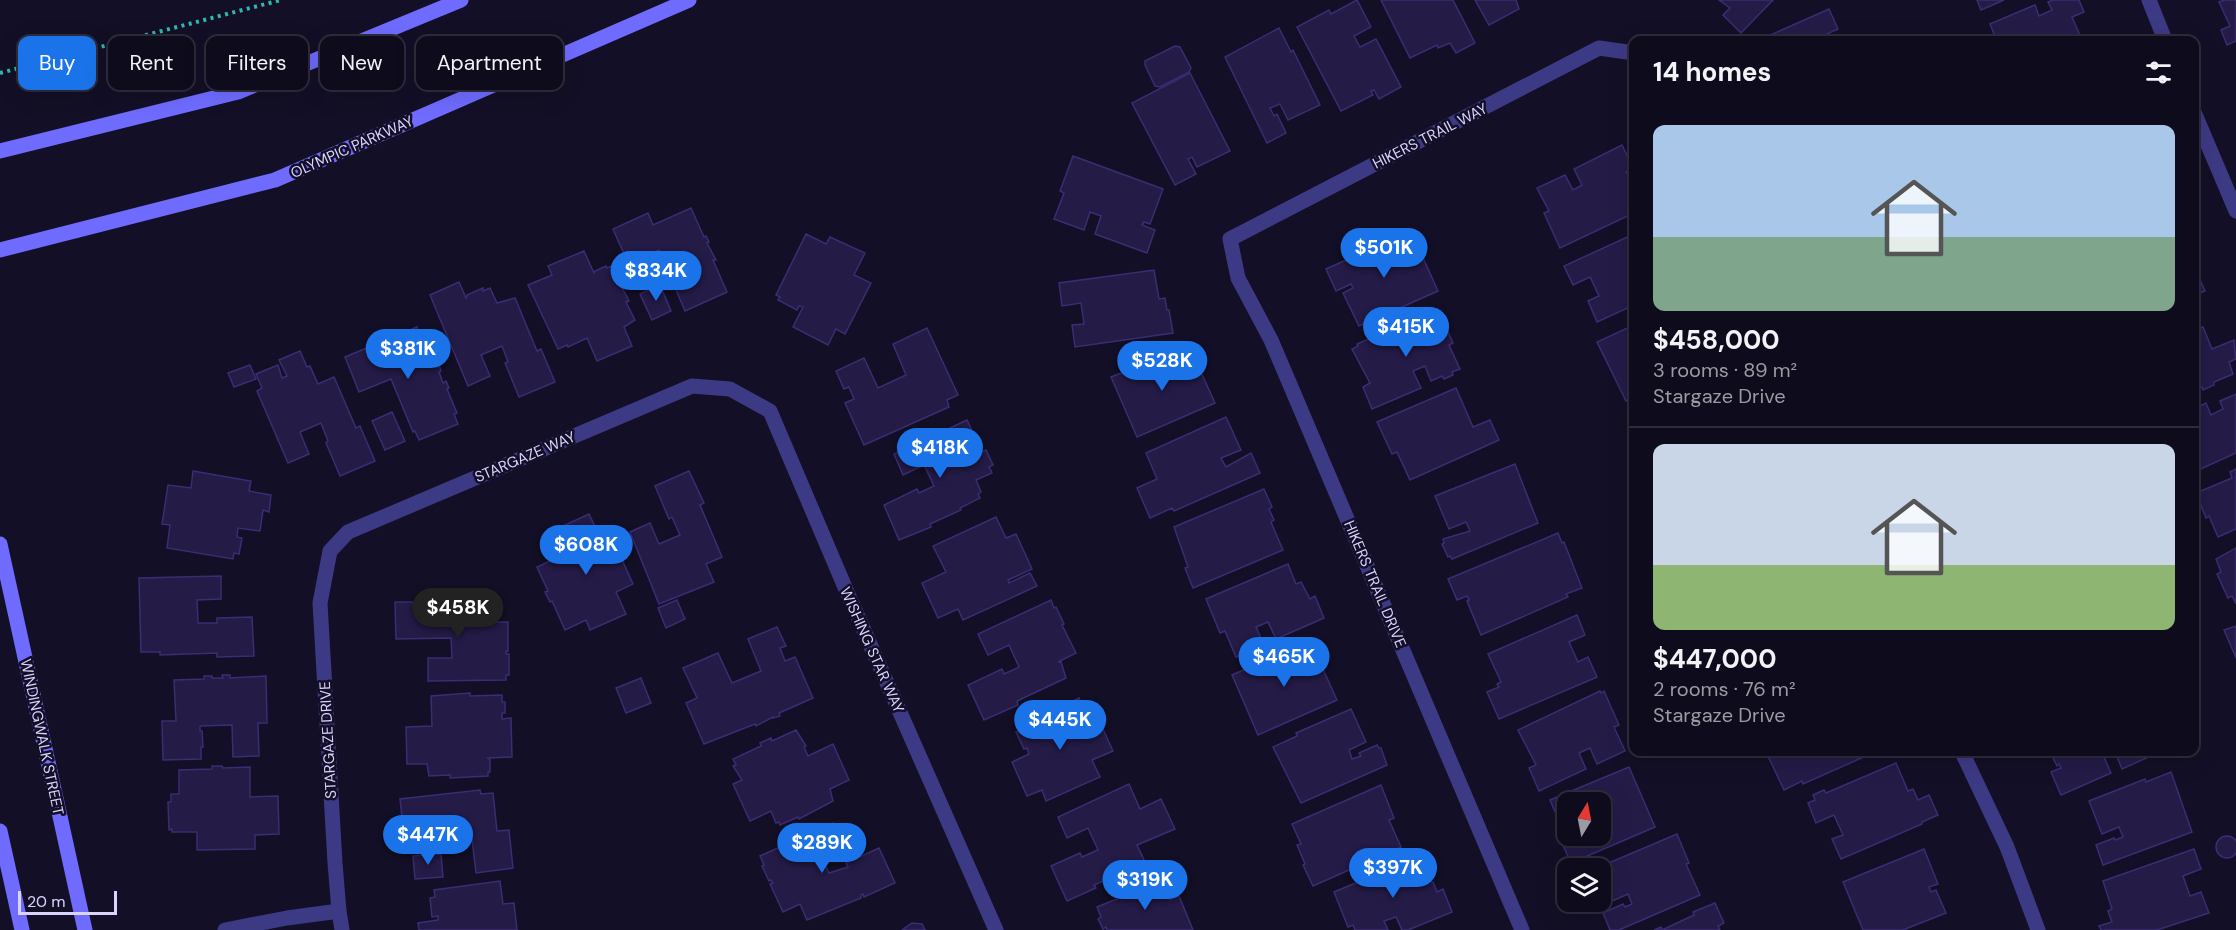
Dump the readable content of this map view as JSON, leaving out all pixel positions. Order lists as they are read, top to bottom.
{
  "streets": {
    "main road": ["OLYMPIC PARKWAY", "WINDINGWALK STREET"],
    "street": [
      "HIKERS TRAIL WAY",
      "STARGAZE WAY",
      "HIKERS TRAIL DRIVE",
      "WISHING STAR WAY",
      "STARGAZE DRIVE"
    ]
  },
  "crossings": [
    ["HIKERS TRAIL WAY", "HIKERS TRAIL DRIVE"],
    ["STARGAZE WAY", "WISHING STAR WAY"],
    ["STARGAZE WAY", "STARGAZE DRIVE"]
  ],
  "scale_bar": "20 m",
  "north": "top",
  "page": {
    "chip": [
      "Buy",
      "Rent",
      "Filters",
      "New",
      "Apartment"
    ],
    "heading": "14 homes",
    "list": [
      {
        "name": "$458,000",
        "note": "3 rooms · 89 m² · Stargaze Drive"
      },
      {
        "name": "$447,000",
        "note": "2 rooms · 76 m² · Stargaze Drive"
      }
    ],
    "price": [
      "$501K",
      "$834K",
      "$415K",
      "$381K",
      "$528K",
      "$418K",
      "$608K",
      "$458K",
      "$465K",
      "$445K",
      "$447K",
      "$289K",
      "$397K",
      "$319K"
    ],
    "scale": "20 m"
  }
}
